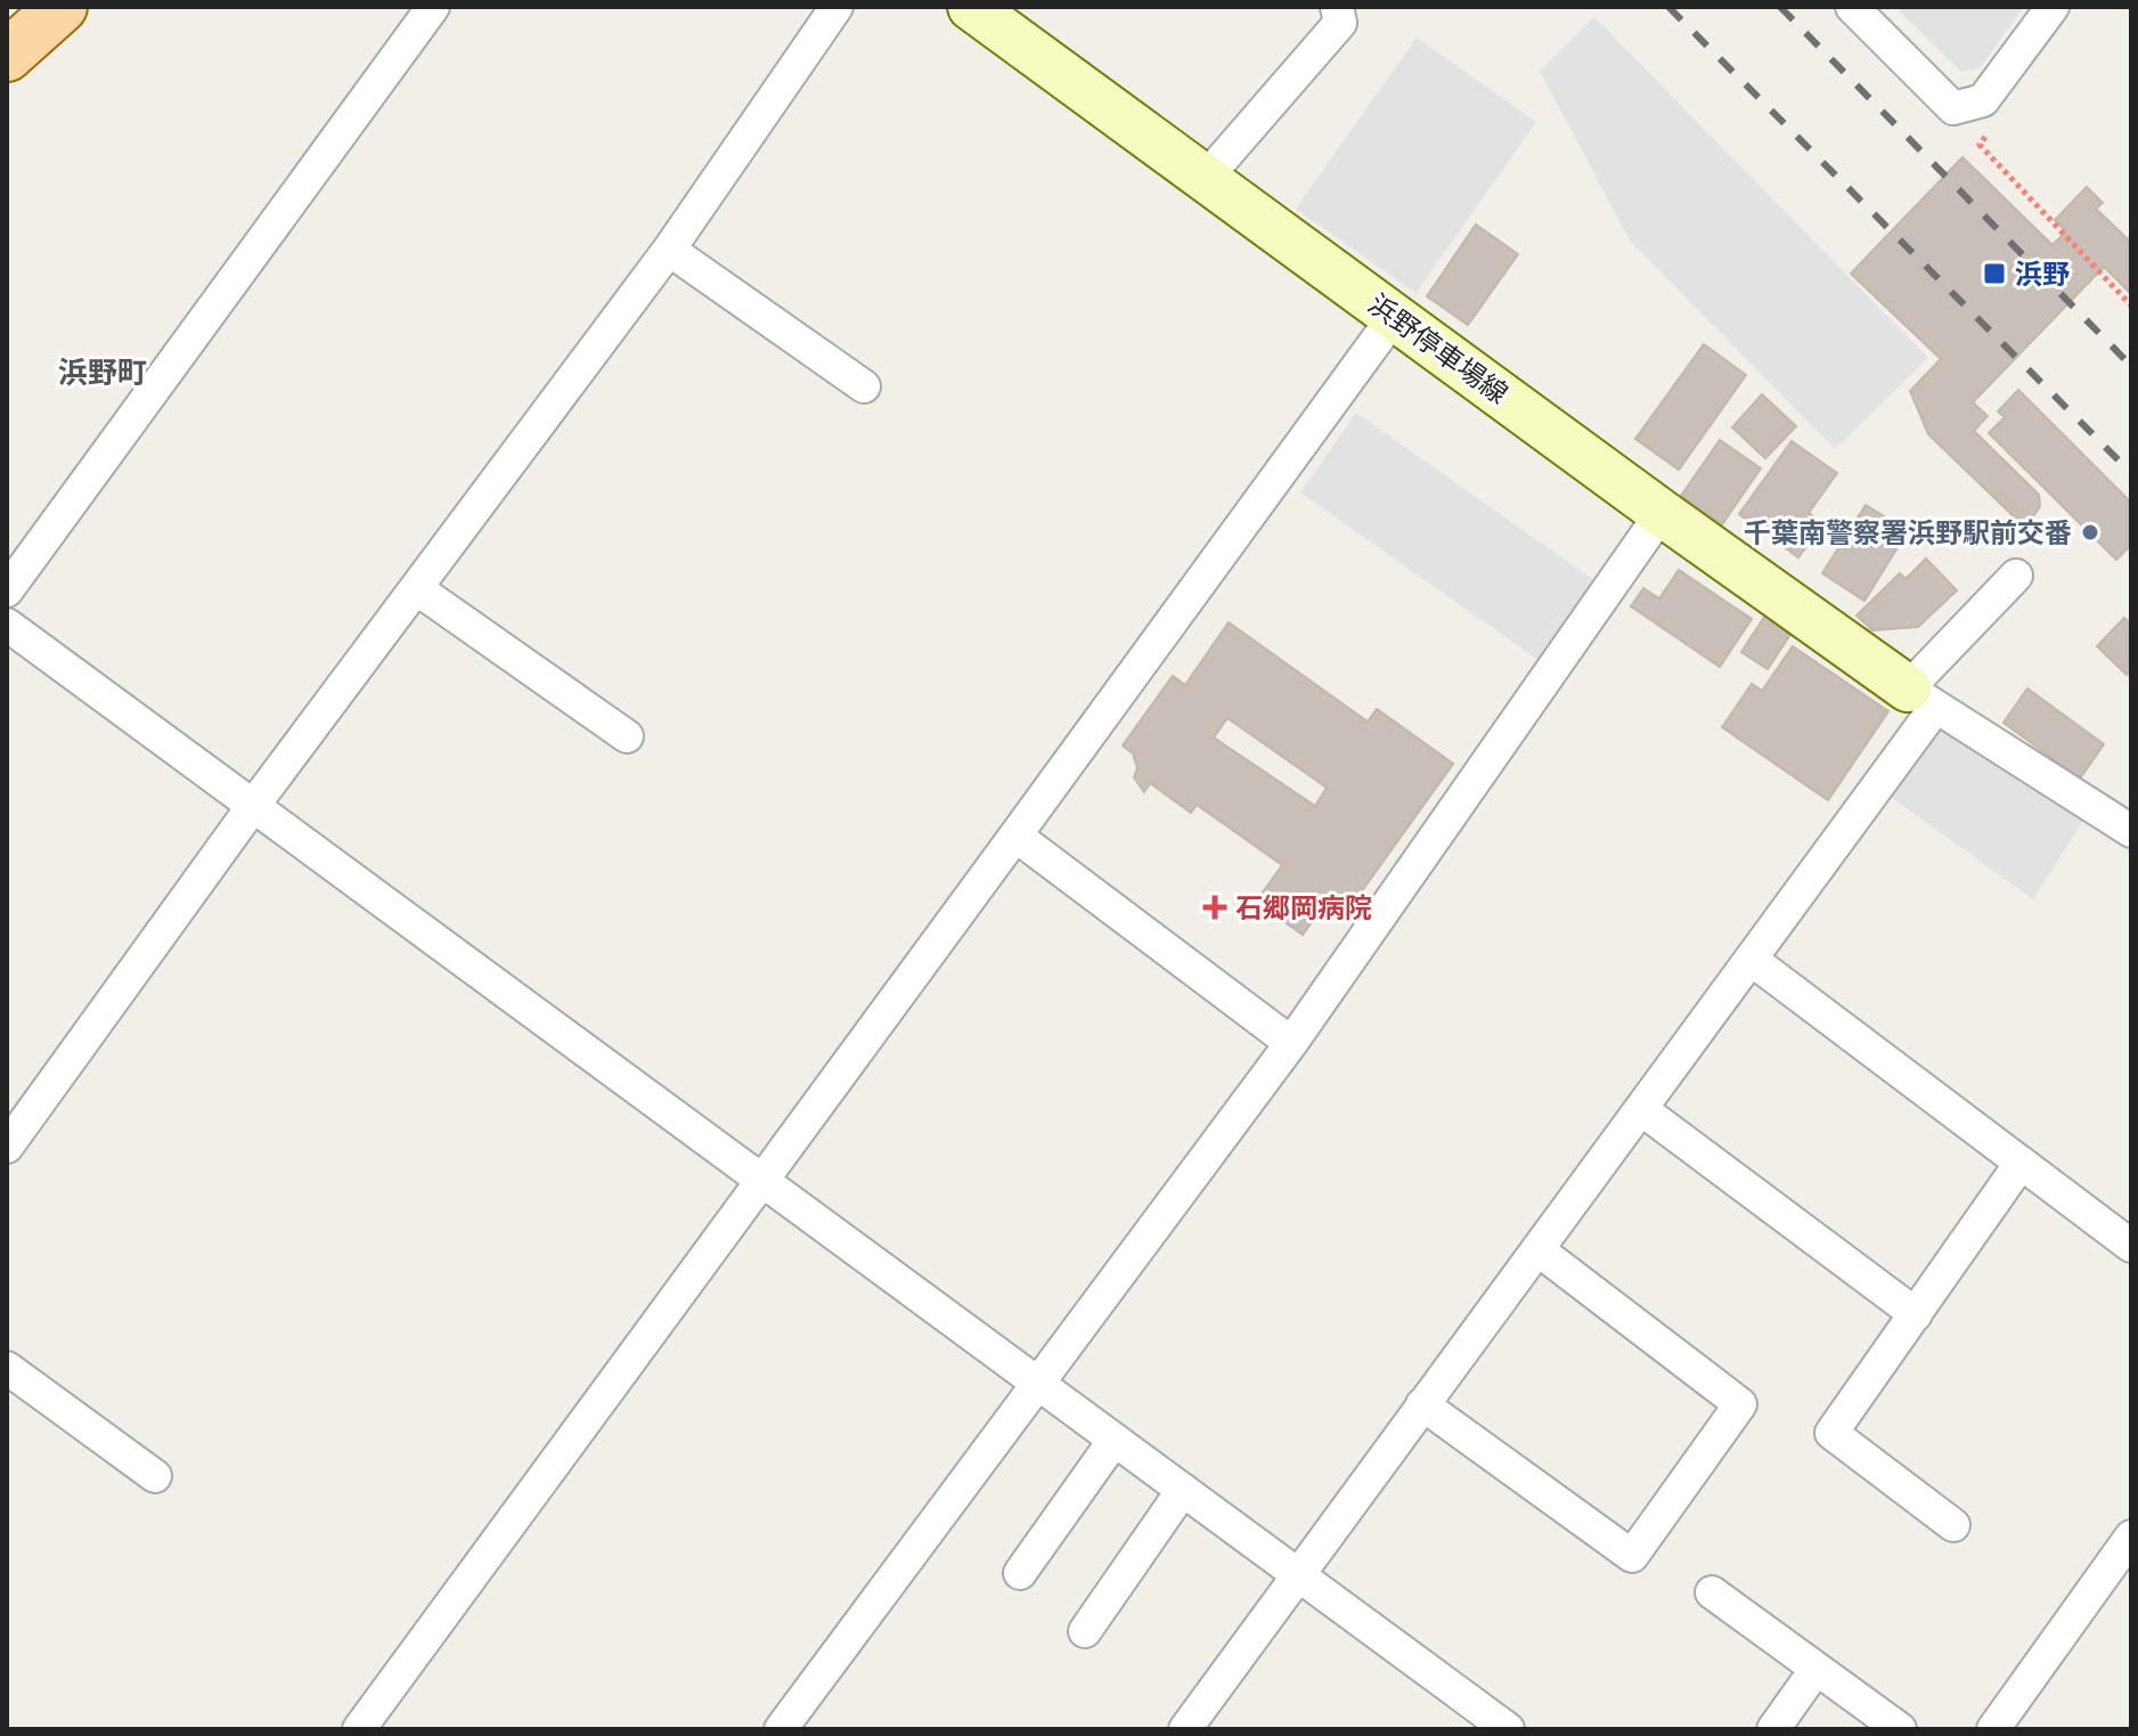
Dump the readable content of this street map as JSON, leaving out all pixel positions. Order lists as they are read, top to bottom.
{
  "streets": {
    "main road": ["浜野停車場線"]
  },
  "districts": ["浜野町"],
  "places": {
    "transit": ["浜野"],
    "other": ["千葉南警察署浜野駅前交番"],
    "health": ["石郷岡病院"]
  }
}
